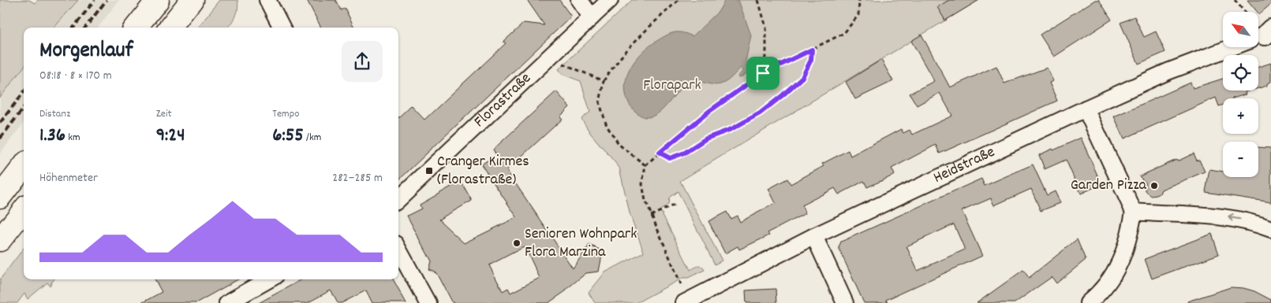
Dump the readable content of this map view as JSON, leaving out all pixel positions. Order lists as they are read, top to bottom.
{
  "streets": {
    "street": ["Florastraße", "Heidstraße"]
  },
  "parks": ["Florapark"],
  "places": {
    "transit": ["Cranger Kirmes (Florastraße)"],
    "other": ["Garden Pizza", "Senioren Wohnpark Flora Marzina"]
  },
  "north": "top left",
  "page": {
    "map_buttons": ["+", "−"],
    "heading": ["Morgenlauf", "08:18 · 8 × 170 m"],
    "stats": [
      ["Distanz", "1.36 km"],
      ["Zeit", "9:24"],
      ["Tempo", "6:55 /km"]
    ],
    "chart": ["Höhenmeter", "282–285 m"]
  }
}
